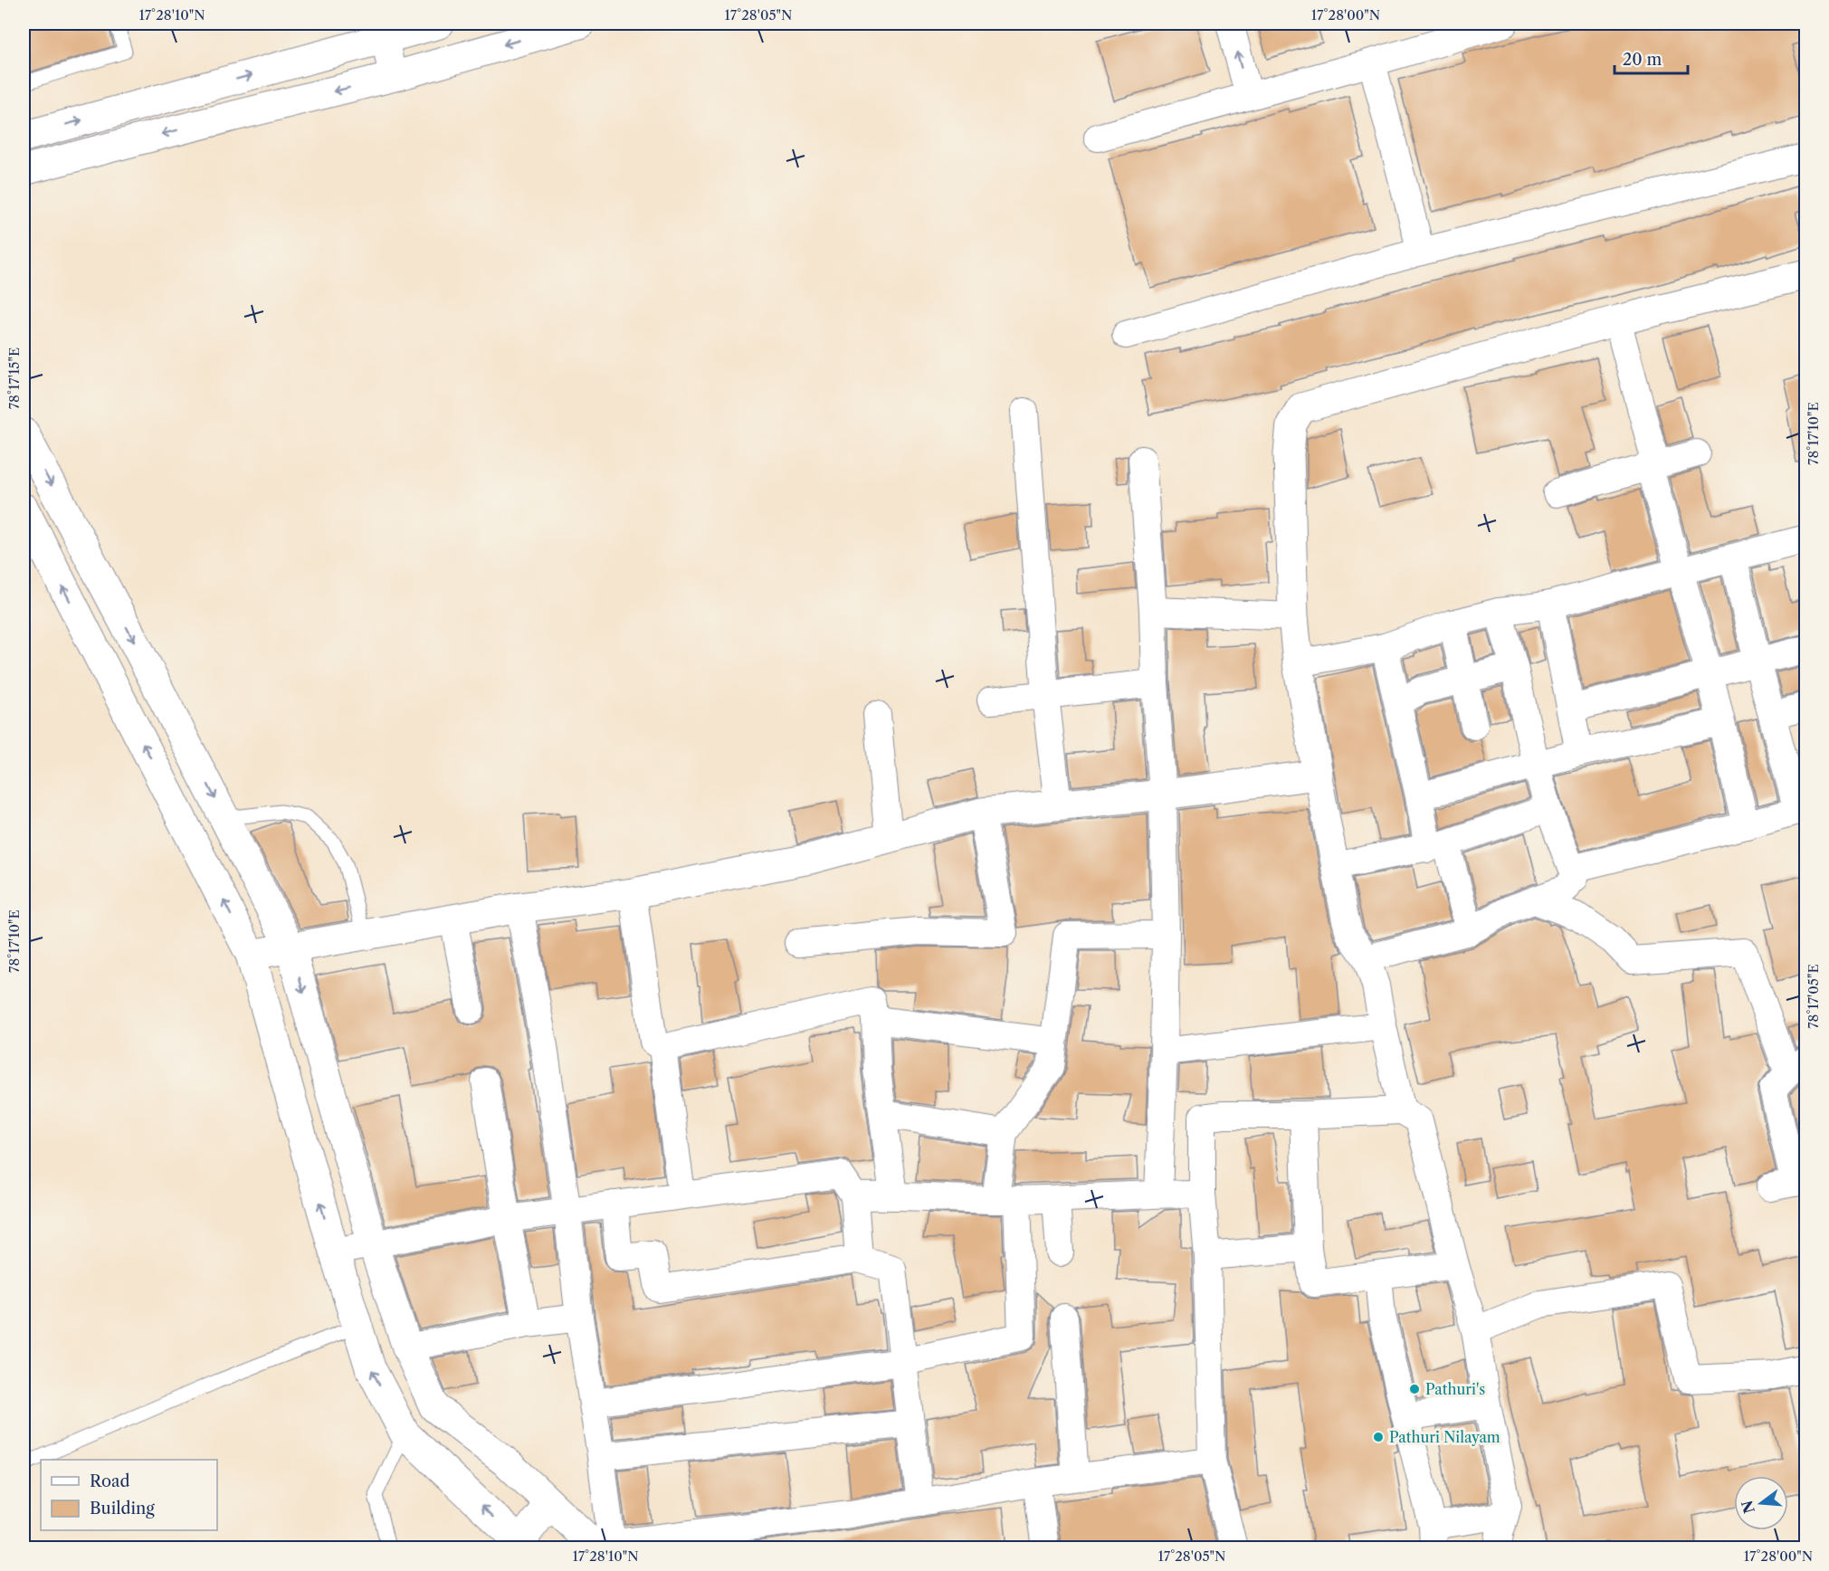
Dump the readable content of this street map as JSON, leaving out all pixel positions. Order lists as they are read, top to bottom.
{
  "places": ["Pathuri's", "Pathuri Nilayam"],
  "legend": ["Road", "Building"],
  "scale_bar": "20 m",
  "north": "left",
  "coordinates": [
    "17°28'10\"N",
    "17°28'05\"N",
    "17°28'00\"N",
    "78°17'15\"E",
    "78°17'10\"E",
    "78°17'05\"E"
  ]
}
